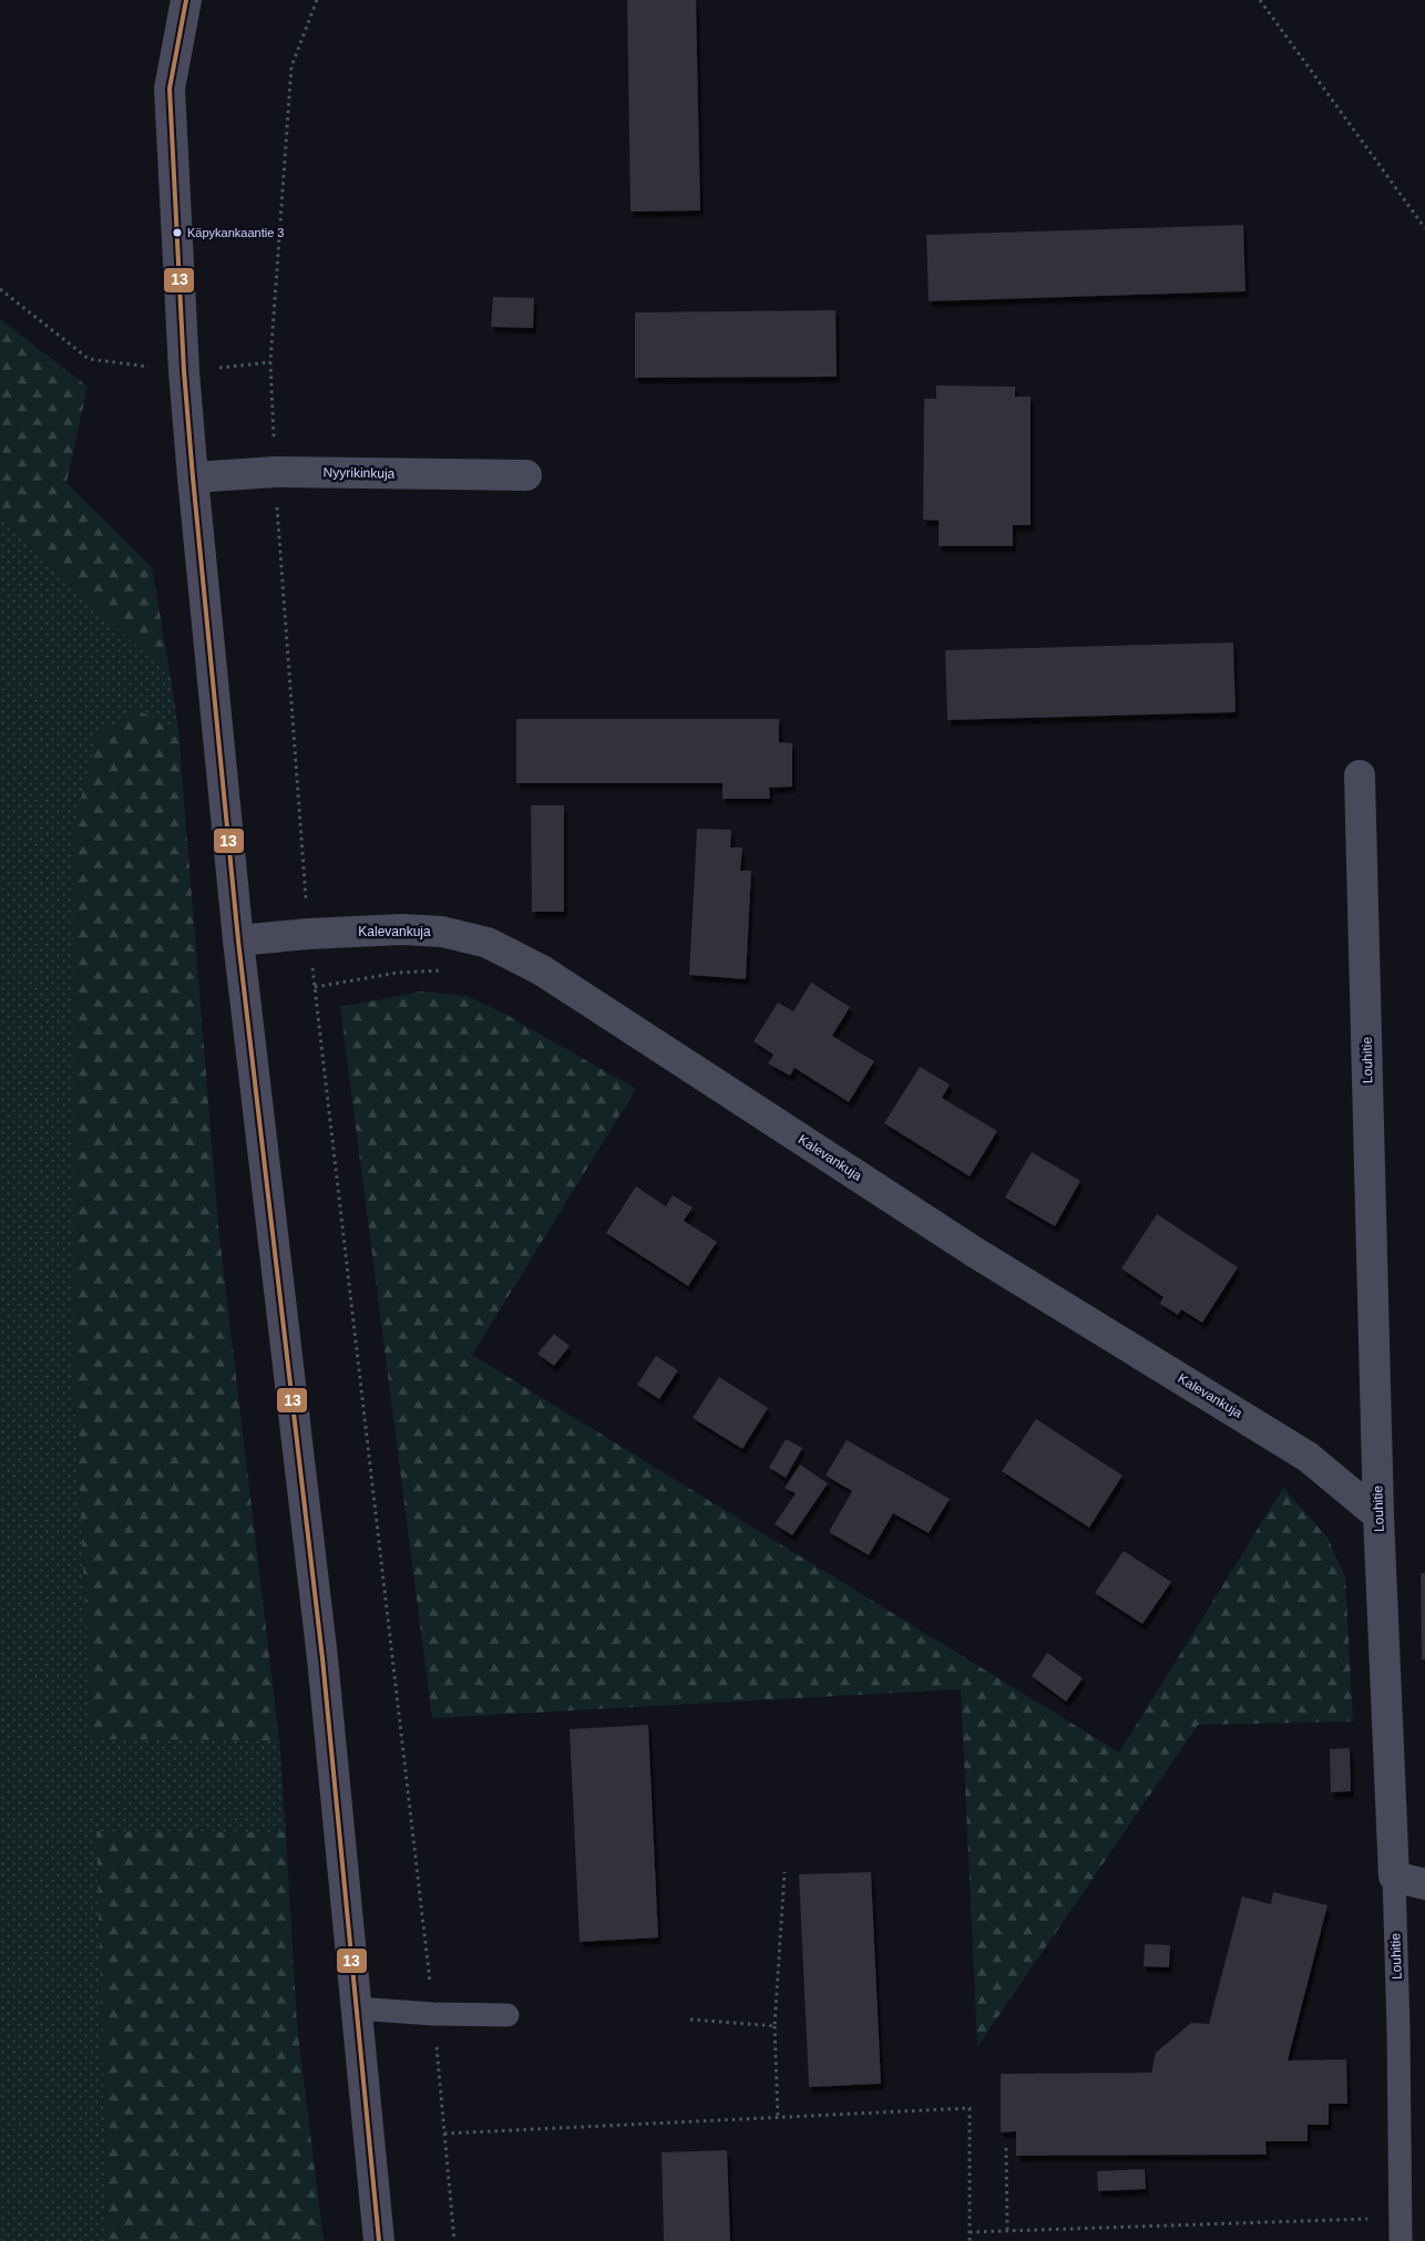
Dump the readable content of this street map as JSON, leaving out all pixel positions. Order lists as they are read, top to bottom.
{
  "streets": {
    "street": ["Nyyrikinkuja", "Kalevankuja", "Louhitie"]
  },
  "crossings": [
    ["Kalevankuja", "Louhitie"]
  ],
  "places": ["Käpykankaantie 3"],
  "lines": ["transit line 13"]
}
